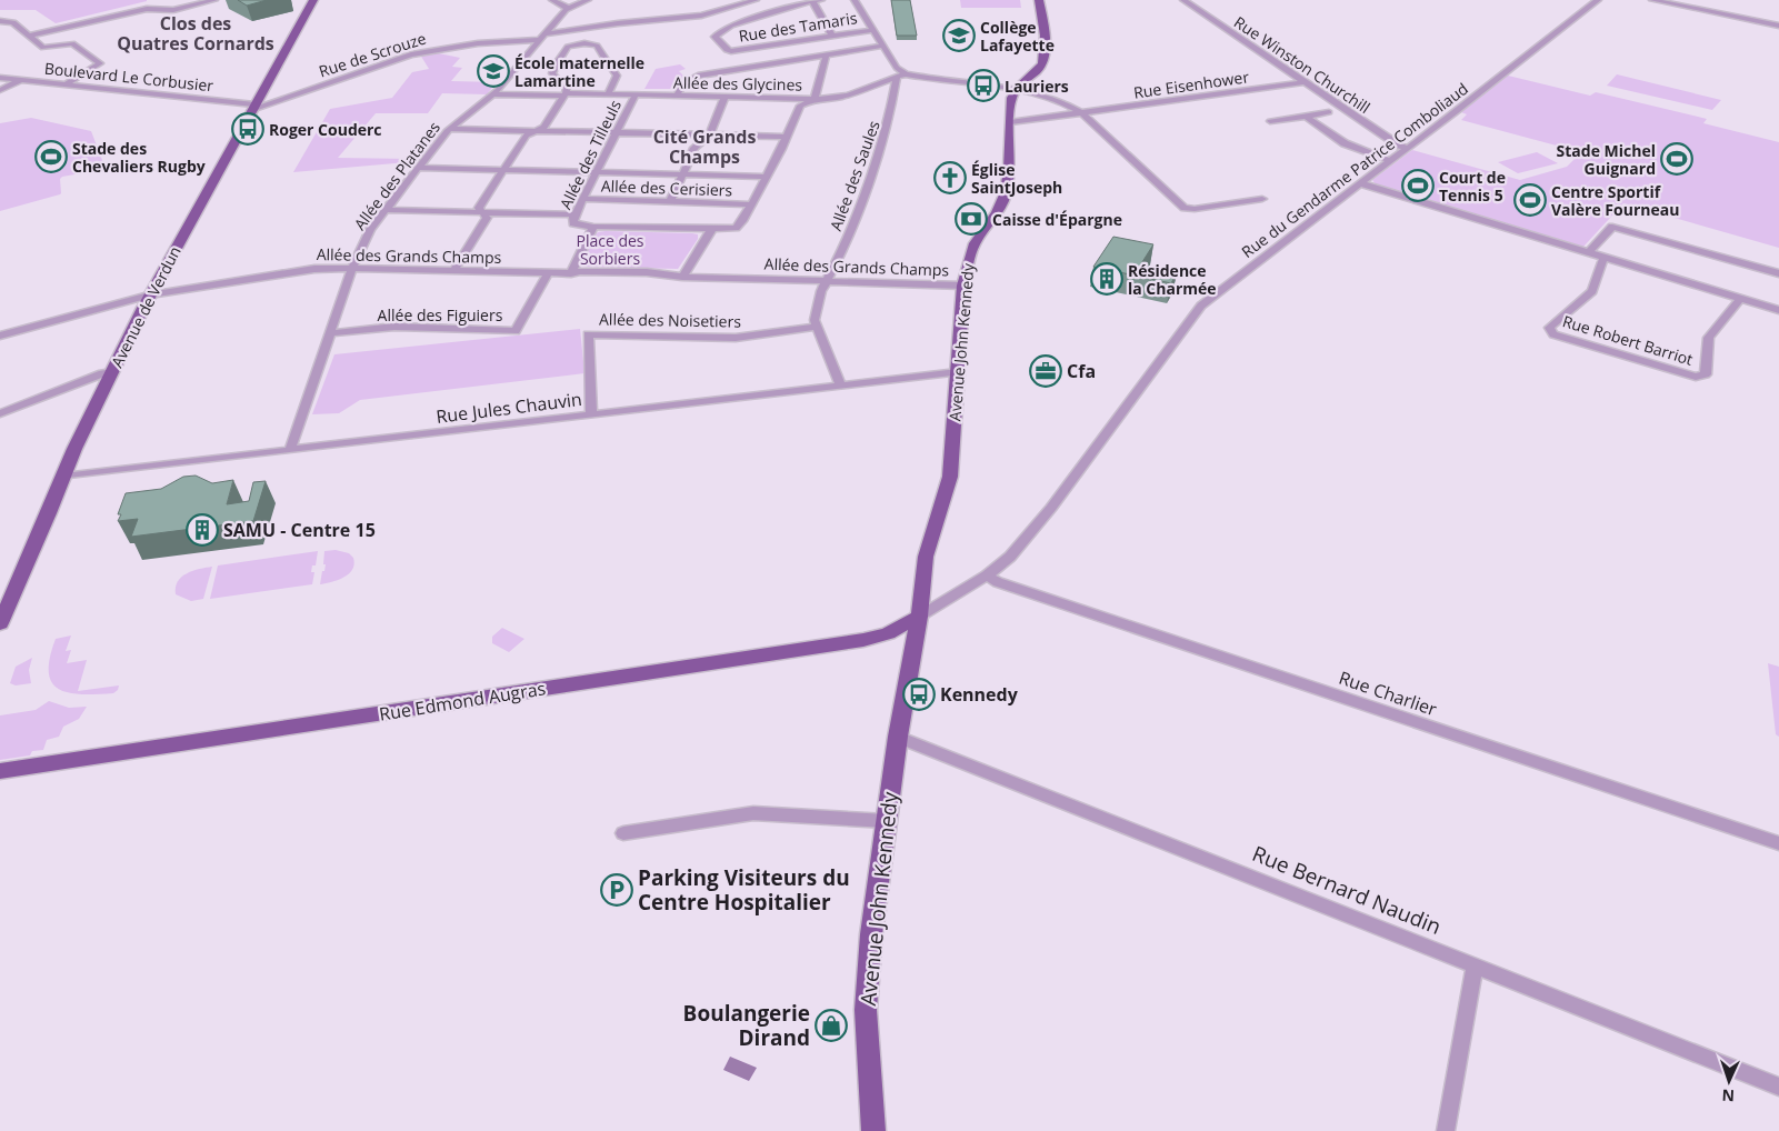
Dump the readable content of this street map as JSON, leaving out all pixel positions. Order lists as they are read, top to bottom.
{
  "streets": {
    "main road": ["Avenue de Verdun", "Avenue John Kennedy", "Rue Edmond Augras"],
    "street": [
      "Rue des Tamaris",
      "Rue de Scrouze",
      "Rue Winston Churchill",
      "Boulevard Le Corbusier",
      "Allée des Glycines",
      "Rue Eisenhower",
      "Allée des Tilleuls",
      "Rue du Gendarme Patrice Comboliaud",
      "Allée des Platanes",
      "Allée des Saules",
      "Allée des Cerisiers",
      "Allée des Grands Champs",
      "Allée des Figuiers",
      "Allée des Noisetiers",
      "Rue Robert Barriot",
      "Rue Jules Chauvin",
      "Rue Charlier",
      "Rue Bernard Naudin"
    ]
  },
  "crossings": [
    ["Rue de Scrouze", "Boulevard Le Corbusier"],
    ["Rue de Scrouze", "Allée des Platanes"],
    ["Rue de Scrouze", "Avenue de Verdun"],
    ["Rue Winston Churchill", "Rue Eisenhower"],
    ["Rue Winston Churchill", "Rue du Gendarme Patrice Comboliaud"],
    ["Boulevard Le Corbusier", "Avenue de Verdun"],
    ["Allée des Glycines", "Allée des Tilleuls"],
    ["Allée des Glycines", "Allée des Platanes"],
    ["Allée des Glycines", "Allée des Saules"],
    ["Rue Eisenhower", "Avenue John Kennedy"],
    ["Allée des Tilleuls", "Allée des Cerisiers"],
    ["Allée des Tilleuls", "Allée des Grands Champs"],
    ["Rue du Gendarme Patrice Comboliaud", "Avenue John Kennedy"],
    ["Rue du Gendarme Patrice Comboliaud", "Rue Charlier"],
    ["Rue du Gendarme Patrice Comboliaud", "Rue Edmond Augras"],
    ["Allée des Platanes", "Allée des Grands Champs"],
    ["Allée des Platanes", "Allée des Figuiers"],
    ["Allée des Platanes", "Rue Jules Chauvin"],
    ["Allée des Saules", "Allée des Grands Champs"],
    ["Allée des Saules", "Allée des Noisetiers"],
    ["Allée des Grands Champs", "Avenue de Verdun"],
    ["Allée des Grands Champs", "Allée des Figuiers"],
    ["Allée des Grands Champs", "Avenue John Kennedy"],
    ["Avenue de Verdun", "Rue Jules Chauvin"],
    ["Allée des Noisetiers", "Rue Jules Chauvin"],
    ["Avenue John Kennedy", "Rue Jules Chauvin"],
    ["Avenue John Kennedy", "Rue Edmond Augras"],
    ["Avenue John Kennedy", "Rue Bernard Naudin"]
  ],
  "districts": ["Clos des Quatres Cornards", "Cité Grands Champs"],
  "parks": ["Place des Sorbiers"],
  "places": {
    "school or university": ["Collège Lafayette", "École maternelle Lamartine"],
    "bus stop": ["Lauriers", "Roger Couderc", "Kennedy"],
    "sports": [
      "Stade des Chevaliers Rugby",
      "Stade Michel Guignard",
      "Court de Tennis 5",
      "Centre Sportif Valère Fourneau"
    ],
    "church": ["Église SaintJoseph"],
    "bank": ["Caisse d'Épargne"],
    "building": ["Résidence la Charmée", "SAMU - Centre 15"],
    "office": ["Cfa"],
    "parking": ["Parking Visiteurs du Centre Hospitalier"],
    "shop": ["Boulangerie Dirand"]
  },
  "north": "bottom"
}
